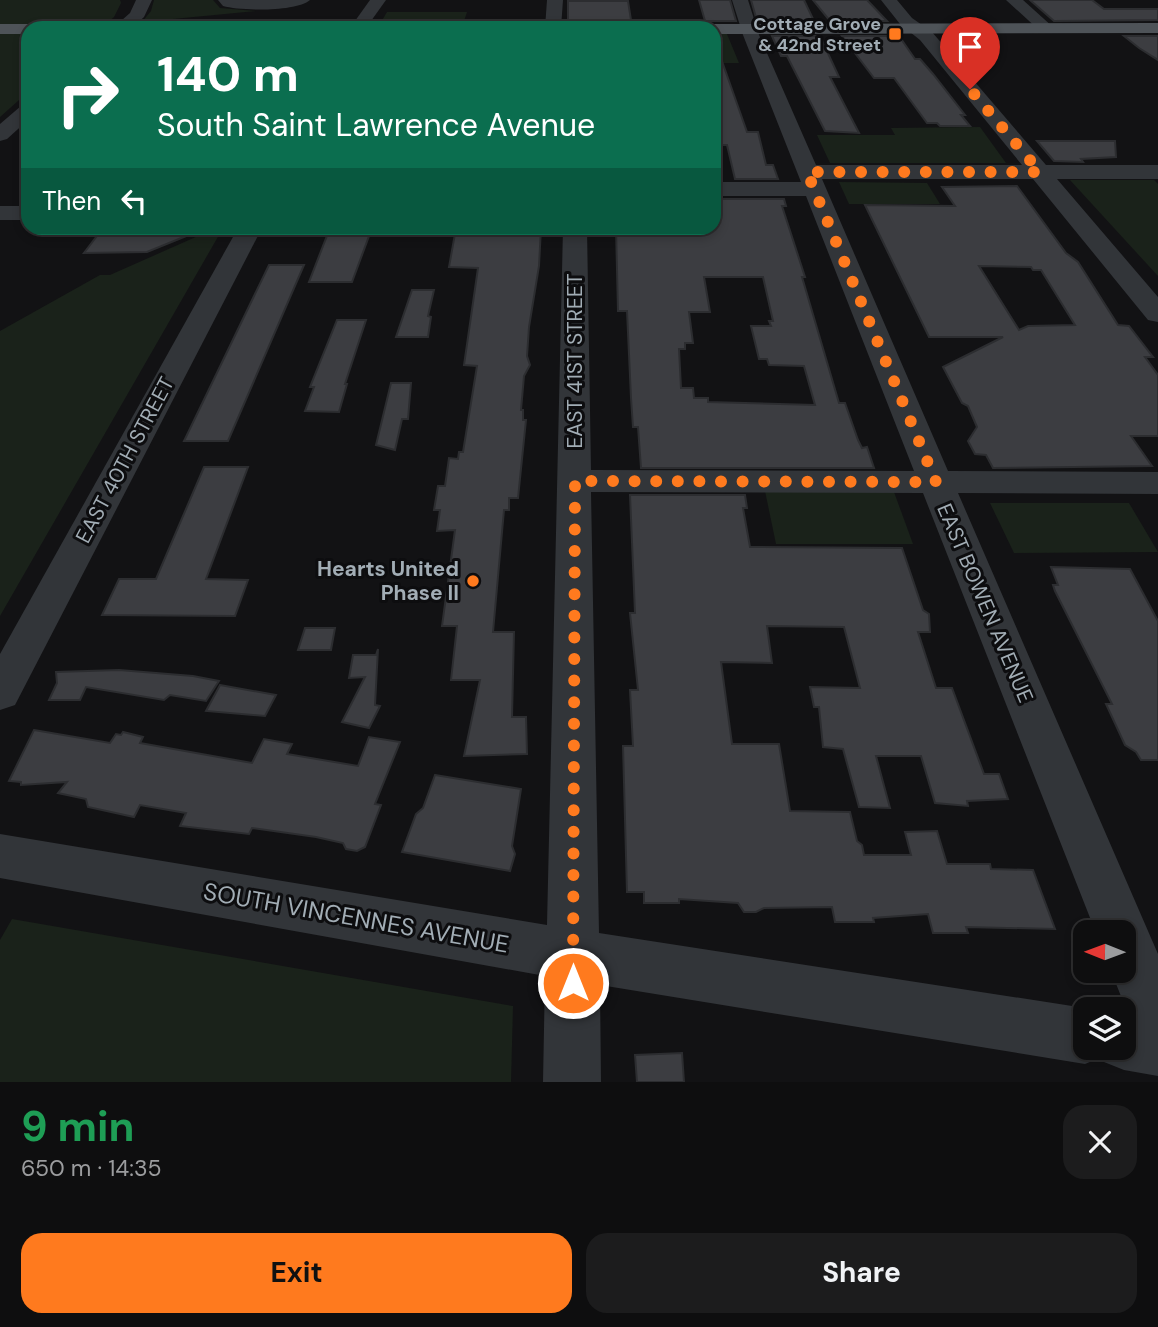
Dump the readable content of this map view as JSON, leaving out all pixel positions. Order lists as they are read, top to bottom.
{
  "streets": {
    "street": [
      "EAST 41ST STREET",
      "EAST 40TH STREET",
      "EAST BOWEN AVENUE",
      "SOUTH VINCENNES AVENUE"
    ]
  },
  "crossings": [
    ["EAST 41ST STREET", "SOUTH VINCENNES AVENUE"]
  ],
  "places": {
    "transit": ["Cottage Grove & 42nd Street"],
    "other": ["Hearts United Phase II"]
  },
  "north": "left",
  "page": {
    "turn": ["140 m", "South Saint Lawrence Avenue"],
    "then": "Then",
    "heading": ["9 min", "650 m · 14:35"],
    "buttons": ["Exit", "Share"]
  }
}
